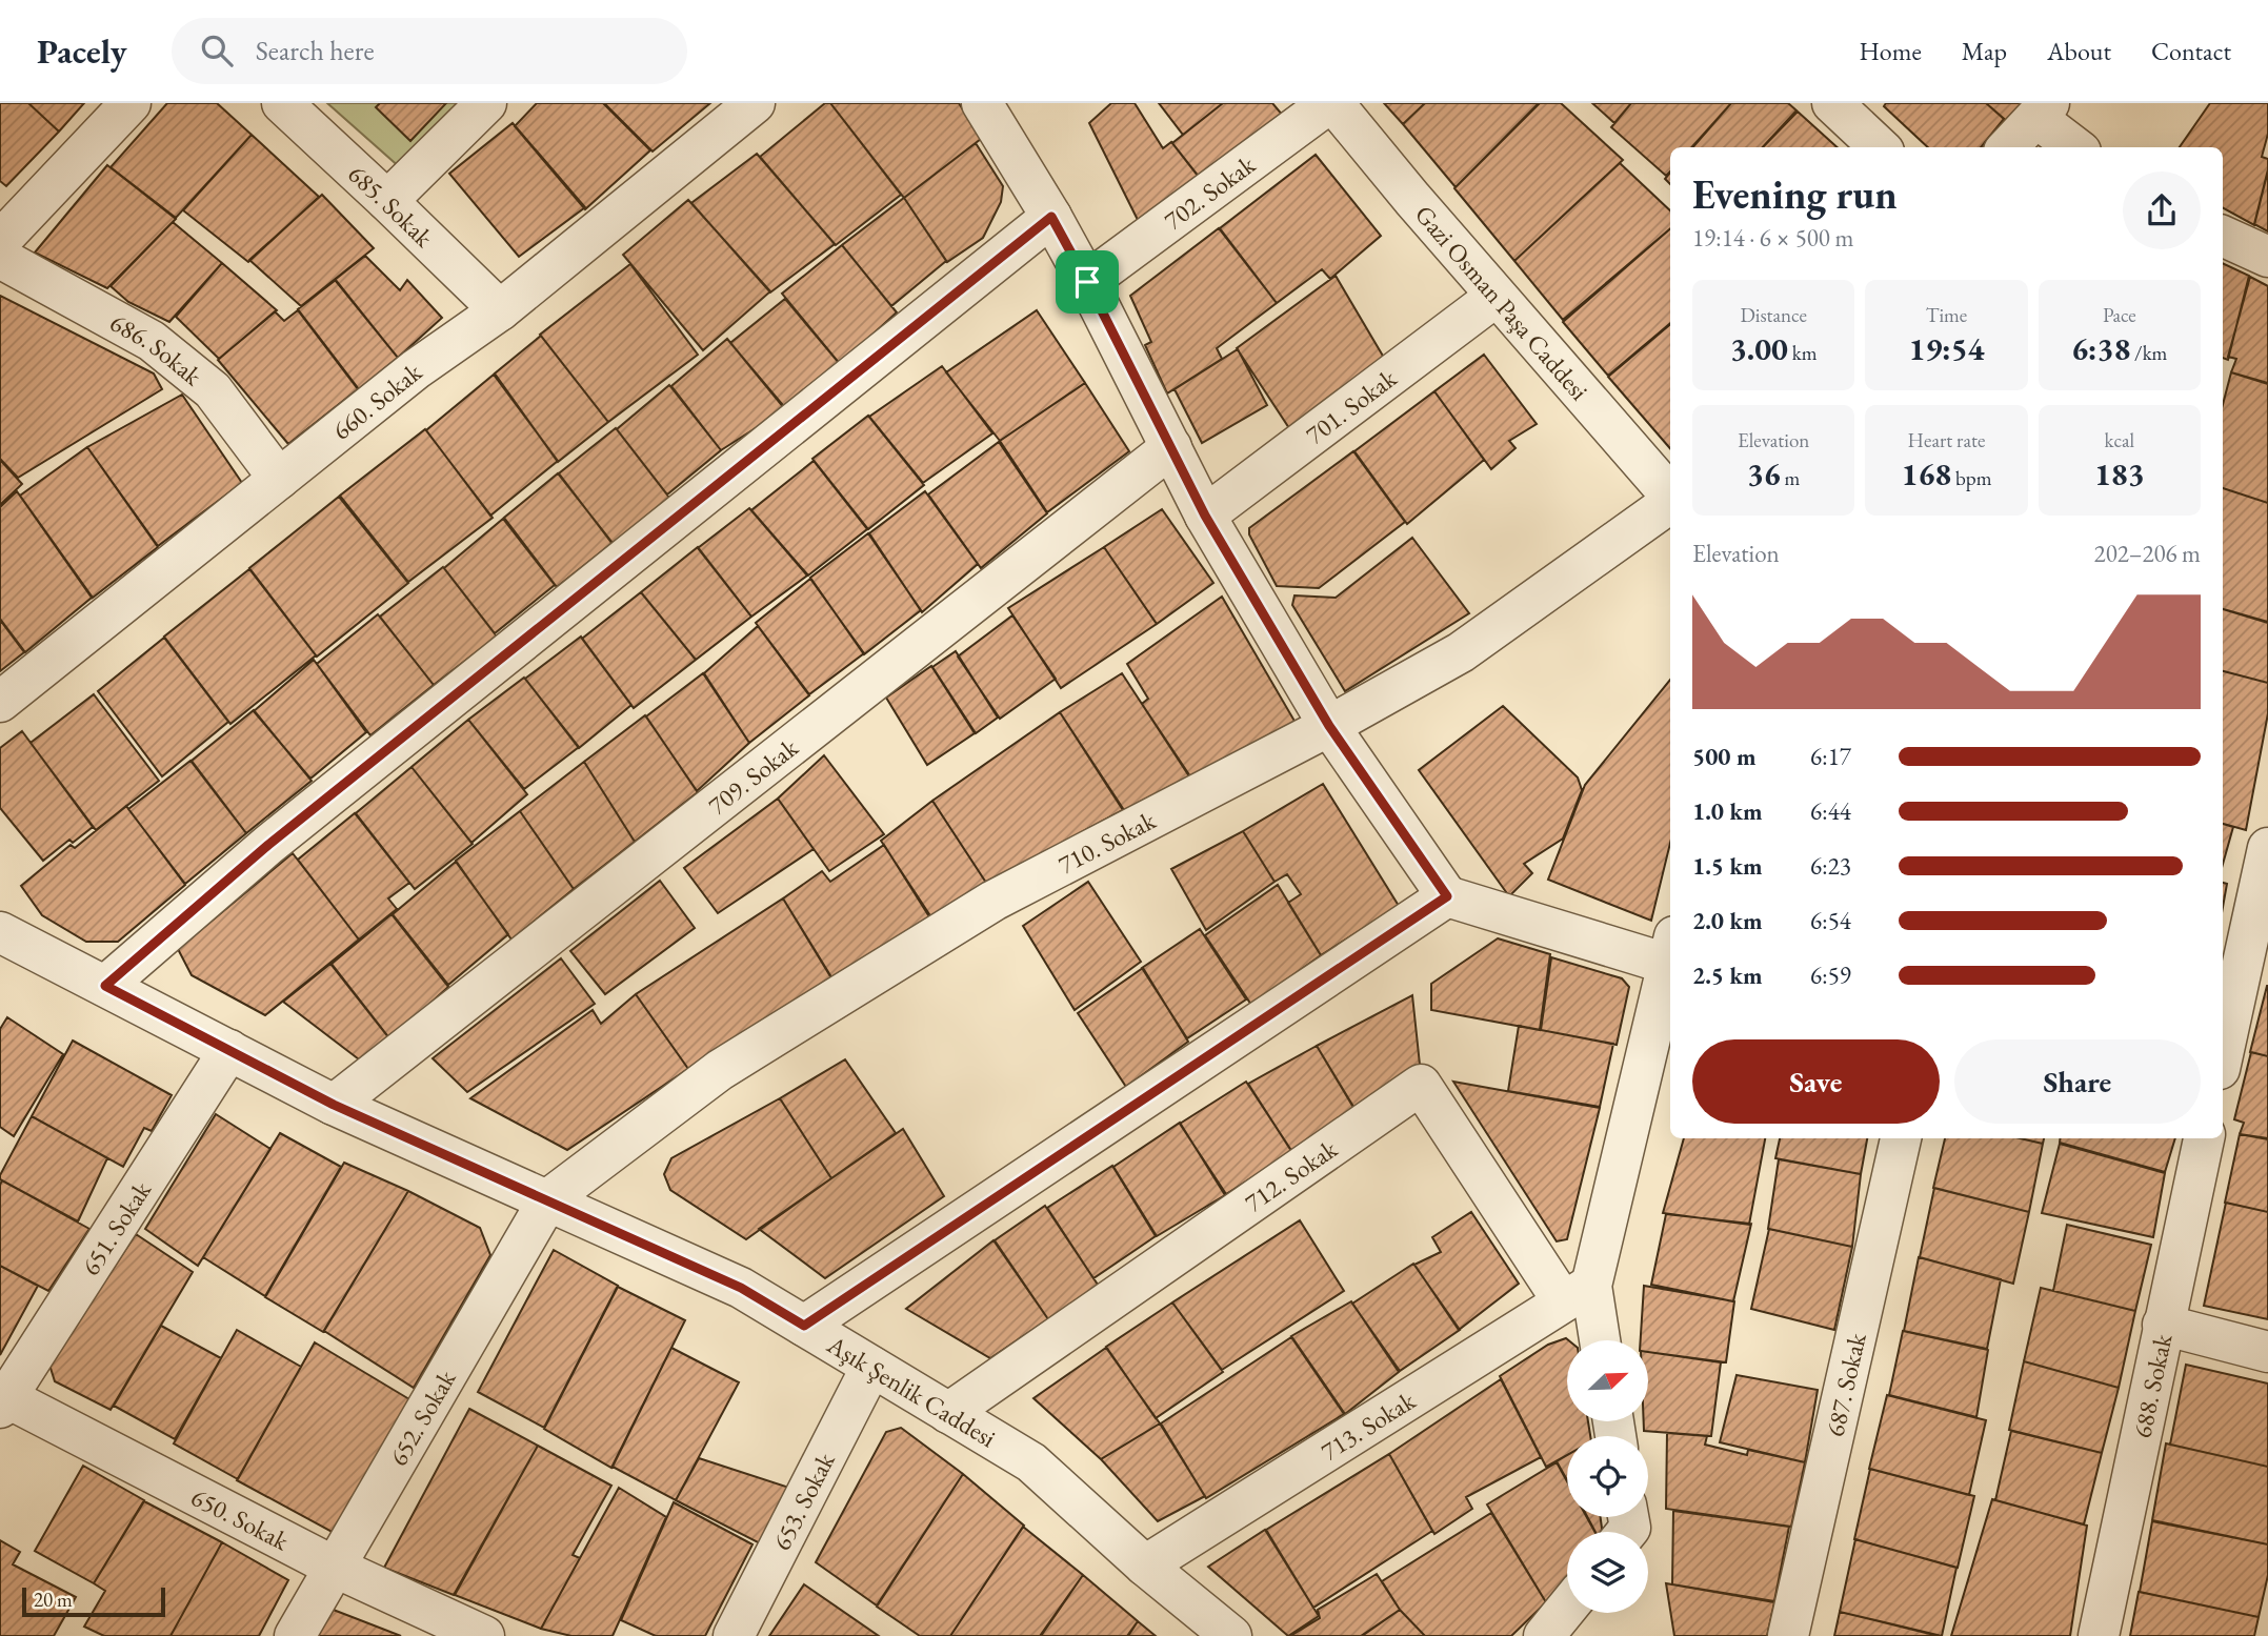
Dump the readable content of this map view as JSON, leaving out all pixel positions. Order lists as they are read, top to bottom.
{
  "streets": {
    "street": [
      "702. Sokak",
      "685. Sokak",
      "Gazi Osman Paşa Caddesi",
      "686. Sokak",
      "660. Sokak",
      "701. Sokak",
      "709. Sokak",
      "710. Sokak",
      "712. Sokak",
      "651. Sokak",
      "687. Sokak",
      "688. Sokak",
      "Aşık Şenlik Caddesi",
      "652. Sokak",
      "713. Sokak",
      "653. Sokak",
      "650. Sokak"
    ]
  },
  "crossings": [
    ["702. Sokak", "Gazi Osman Paşa Caddesi"],
    ["685. Sokak", "660. Sokak"],
    ["Gazi Osman Paşa Caddesi", "701. Sokak"],
    ["686. Sokak", "660. Sokak"],
    ["709. Sokak", "Aşık Şenlik Caddesi"],
    ["710. Sokak", "Aşık Şenlik Caddesi"],
    ["710. Sokak", "652. Sokak"],
    ["712. Sokak", "Aşık Şenlik Caddesi"],
    ["712. Sokak", "713. Sokak"],
    ["651. Sokak", "Aşık Şenlik Caddesi"],
    ["651. Sokak", "650. Sokak"],
    ["Aşık Şenlik Caddesi", "652. Sokak"],
    ["Aşık Şenlik Caddesi", "713. Sokak"],
    ["Aşık Şenlik Caddesi", "653. Sokak"],
    ["652. Sokak", "650. Sokak"]
  ],
  "scale_bar": "20 m",
  "north": "top right",
  "page": {
    "header": "Pacely",
    "search": "Search here",
    "nav": [
      "Home",
      "Map",
      "About",
      "Contact"
    ],
    "heading": ["Evening run", "19:14 · 6 × 500 m"],
    "stats": [
      ["Distance", "3.00 km"],
      ["Time", "19:54"],
      ["Pace", "6:38 /km"],
      ["Elevation", "36 m"],
      ["Heart rate", "168 bpm"],
      ["kcal", "183"]
    ],
    "chart": ["Elevation", "202–206 m"],
    "list": [
      {
        "name": "500 m",
        "note": "6:17"
      },
      {
        "name": "1.0 km",
        "note": "6:44"
      },
      {
        "name": "1.5 km",
        "note": "6:23"
      },
      {
        "name": "2.0 km",
        "note": "6:54"
      },
      {
        "name": "2.5 km",
        "note": "6:59"
      }
    ],
    "buttons": ["Save", "Share"],
    "scale": "20 m"
  }
}
